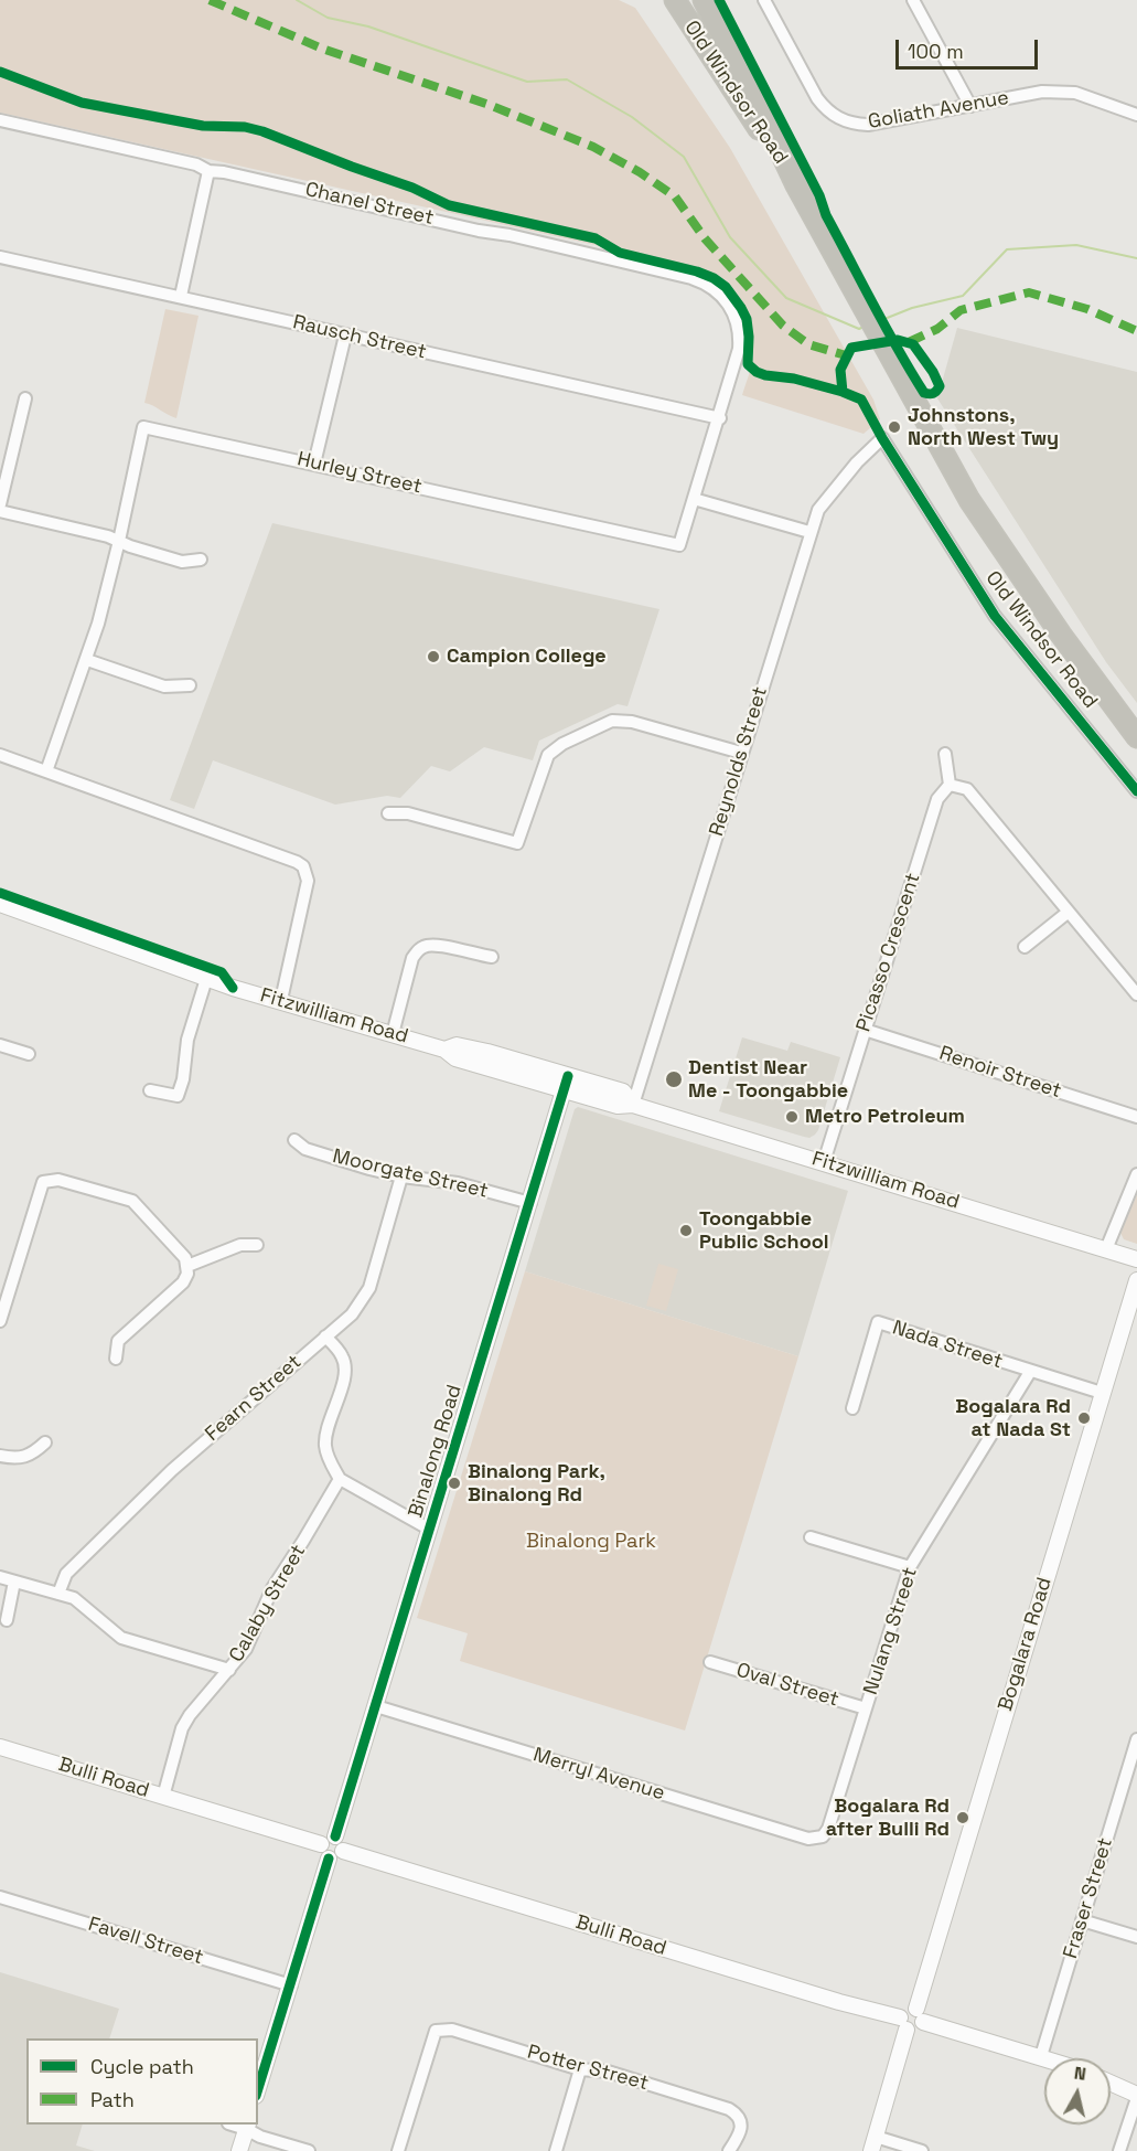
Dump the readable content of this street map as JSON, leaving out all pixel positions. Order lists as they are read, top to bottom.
{
  "streets": {
    "highway": ["Old Windsor Road"],
    "street": [
      "Goliath Avenue",
      "Chanel Street",
      "Rausch Street",
      "Hurley Street",
      "Reynolds Street",
      "Picasso Crescent",
      "Fitzwilliam Road",
      "Renoir Street",
      "Moorgate Street",
      "Nada Street",
      "Fearn Street",
      "Binalong Road",
      "Calaby Street",
      "Nulang Street",
      "Bogalara Road",
      "Oval Street",
      "Merryl Avenue",
      "Bulli Road",
      "Fraser Street",
      "Favell Street",
      "Potter Street"
    ]
  },
  "crossings": [
    ["Old Windsor Road", "Reynolds Street"],
    ["Chanel Street", "Hurley Street"],
    ["Rausch Street", "Hurley Street"],
    ["Reynolds Street", "Fitzwilliam Road"],
    ["Picasso Crescent", "Fitzwilliam Road"],
    ["Picasso Crescent", "Renoir Street"],
    ["Fitzwilliam Road", "Binalong Road"],
    ["Moorgate Street", "Fearn Street"],
    ["Moorgate Street", "Binalong Road"],
    ["Nada Street", "Nulang Street"],
    ["Nada Street", "Bogalara Road"],
    ["Binalong Road", "Merryl Avenue"],
    ["Binalong Road", "Bulli Road"],
    ["Calaby Street", "Bulli Road"],
    ["Nulang Street", "Oval Street"],
    ["Nulang Street", "Merryl Avenue"]
  ],
  "parks": ["Binalong Park"],
  "places": [
    "Johnstons, North West Twy",
    "Campion College",
    "Dentist Near Me - Toongabbie",
    "Metro Petroleum",
    "Toongabbie Public School",
    "Bogalara Rd at Nada St",
    "Binalong Park, Binalong Rd",
    "Bogalara Rd after Bulli Rd"
  ],
  "legend": ["Cycle path", "Path"],
  "scale_bar": "100 m",
  "north": "top"
}
